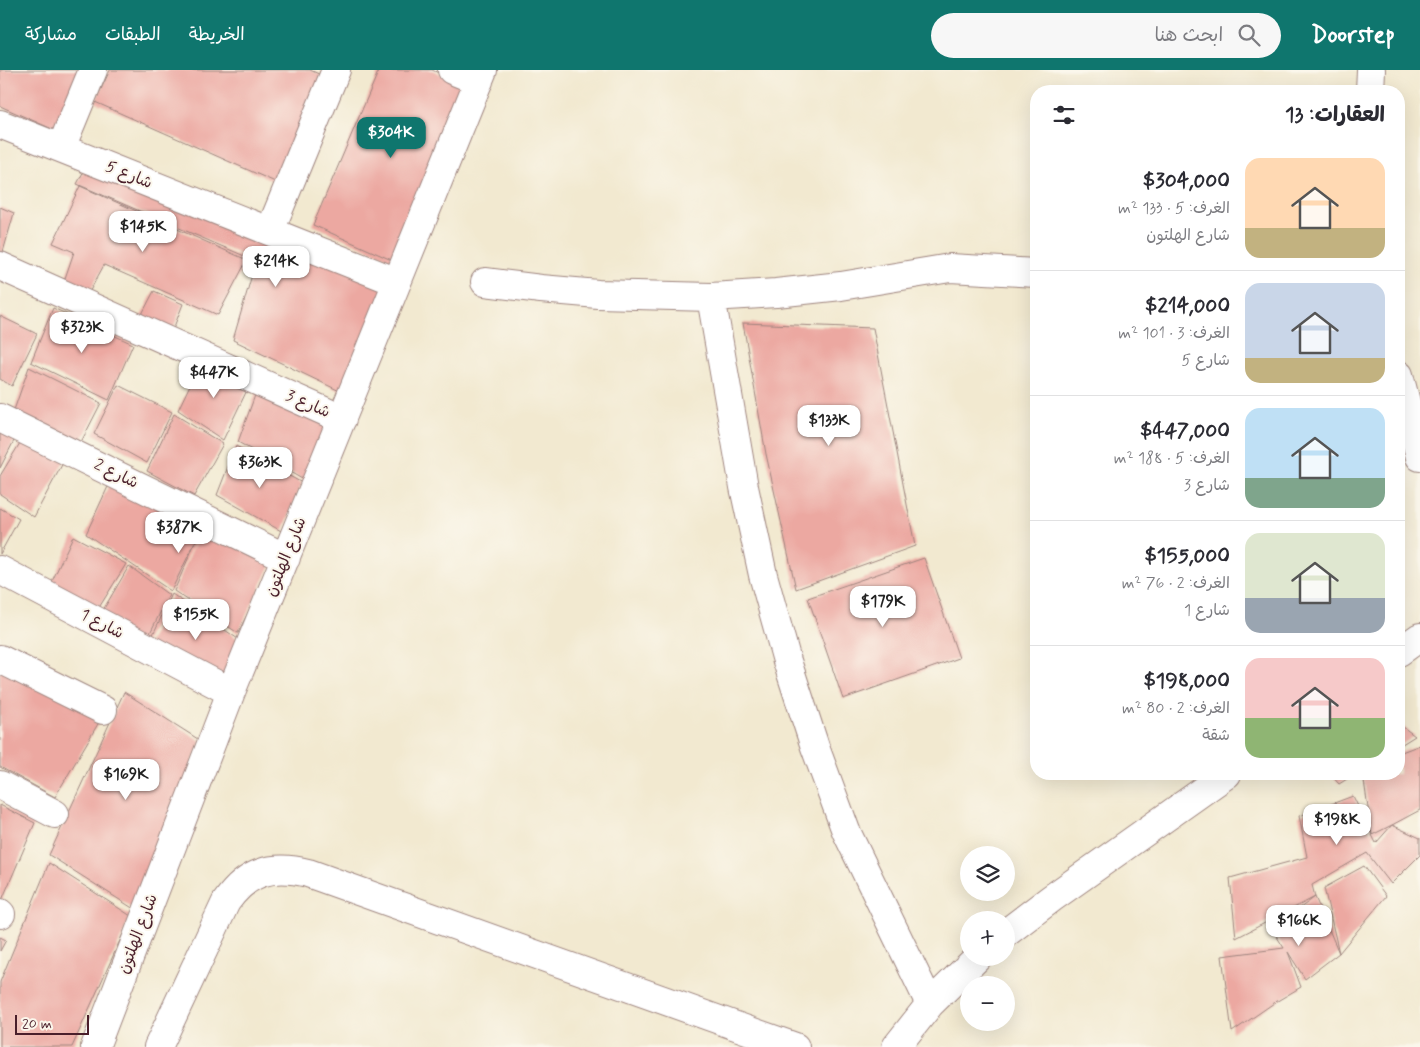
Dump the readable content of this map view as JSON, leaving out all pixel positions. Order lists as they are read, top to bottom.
{
  "streets": {
    "street": [
      "شارع 5",
      "شارع 3",
      "شارع 2",
      "شارع الهلتون",
      "شارع 1"
    ]
  },
  "crossings": [
    ["شارع 5", "شارع الهلتون"],
    ["شارع 3", "شارع الهلتون"],
    ["شارع 2", "شارع الهلتون"],
    ["شارع الهلتون", "شارع 1"]
  ],
  "scale_bar": "20 m",
  "page": {
    "header": "Doorstep",
    "search": "ابحث هنا",
    "nav": ["الخريطة", "الطبقات", "مشاركة"],
    "heading": "العقارات: 13",
    "price": [
      "$304K",
      "$145K",
      "$214K",
      "$323K",
      "$447K",
      "$133K",
      "$363K",
      "$387K",
      "$179K",
      "$155K",
      "$169K",
      "$198K",
      "$166K"
    ],
    "list": [
      {
        "name": "$304,000",
        "note": "الغرف: 5 · 133 m² · شارع الهلتون"
      },
      {
        "name": "$214,000",
        "note": "الغرف: 3 · 101 m² · شارع 5"
      },
      {
        "name": "$447,000",
        "note": "الغرف: 5 · 188 m² · شارع 3"
      },
      {
        "name": "$155,000",
        "note": "الغرف: 2 · 76 m² · شارع 1"
      },
      {
        "name": "$198,000",
        "note": "الغرف: 2 · 80 m² · شقة"
      }
    ],
    "map_buttons": ["+", "−"],
    "scale": "20 m"
  }
}
